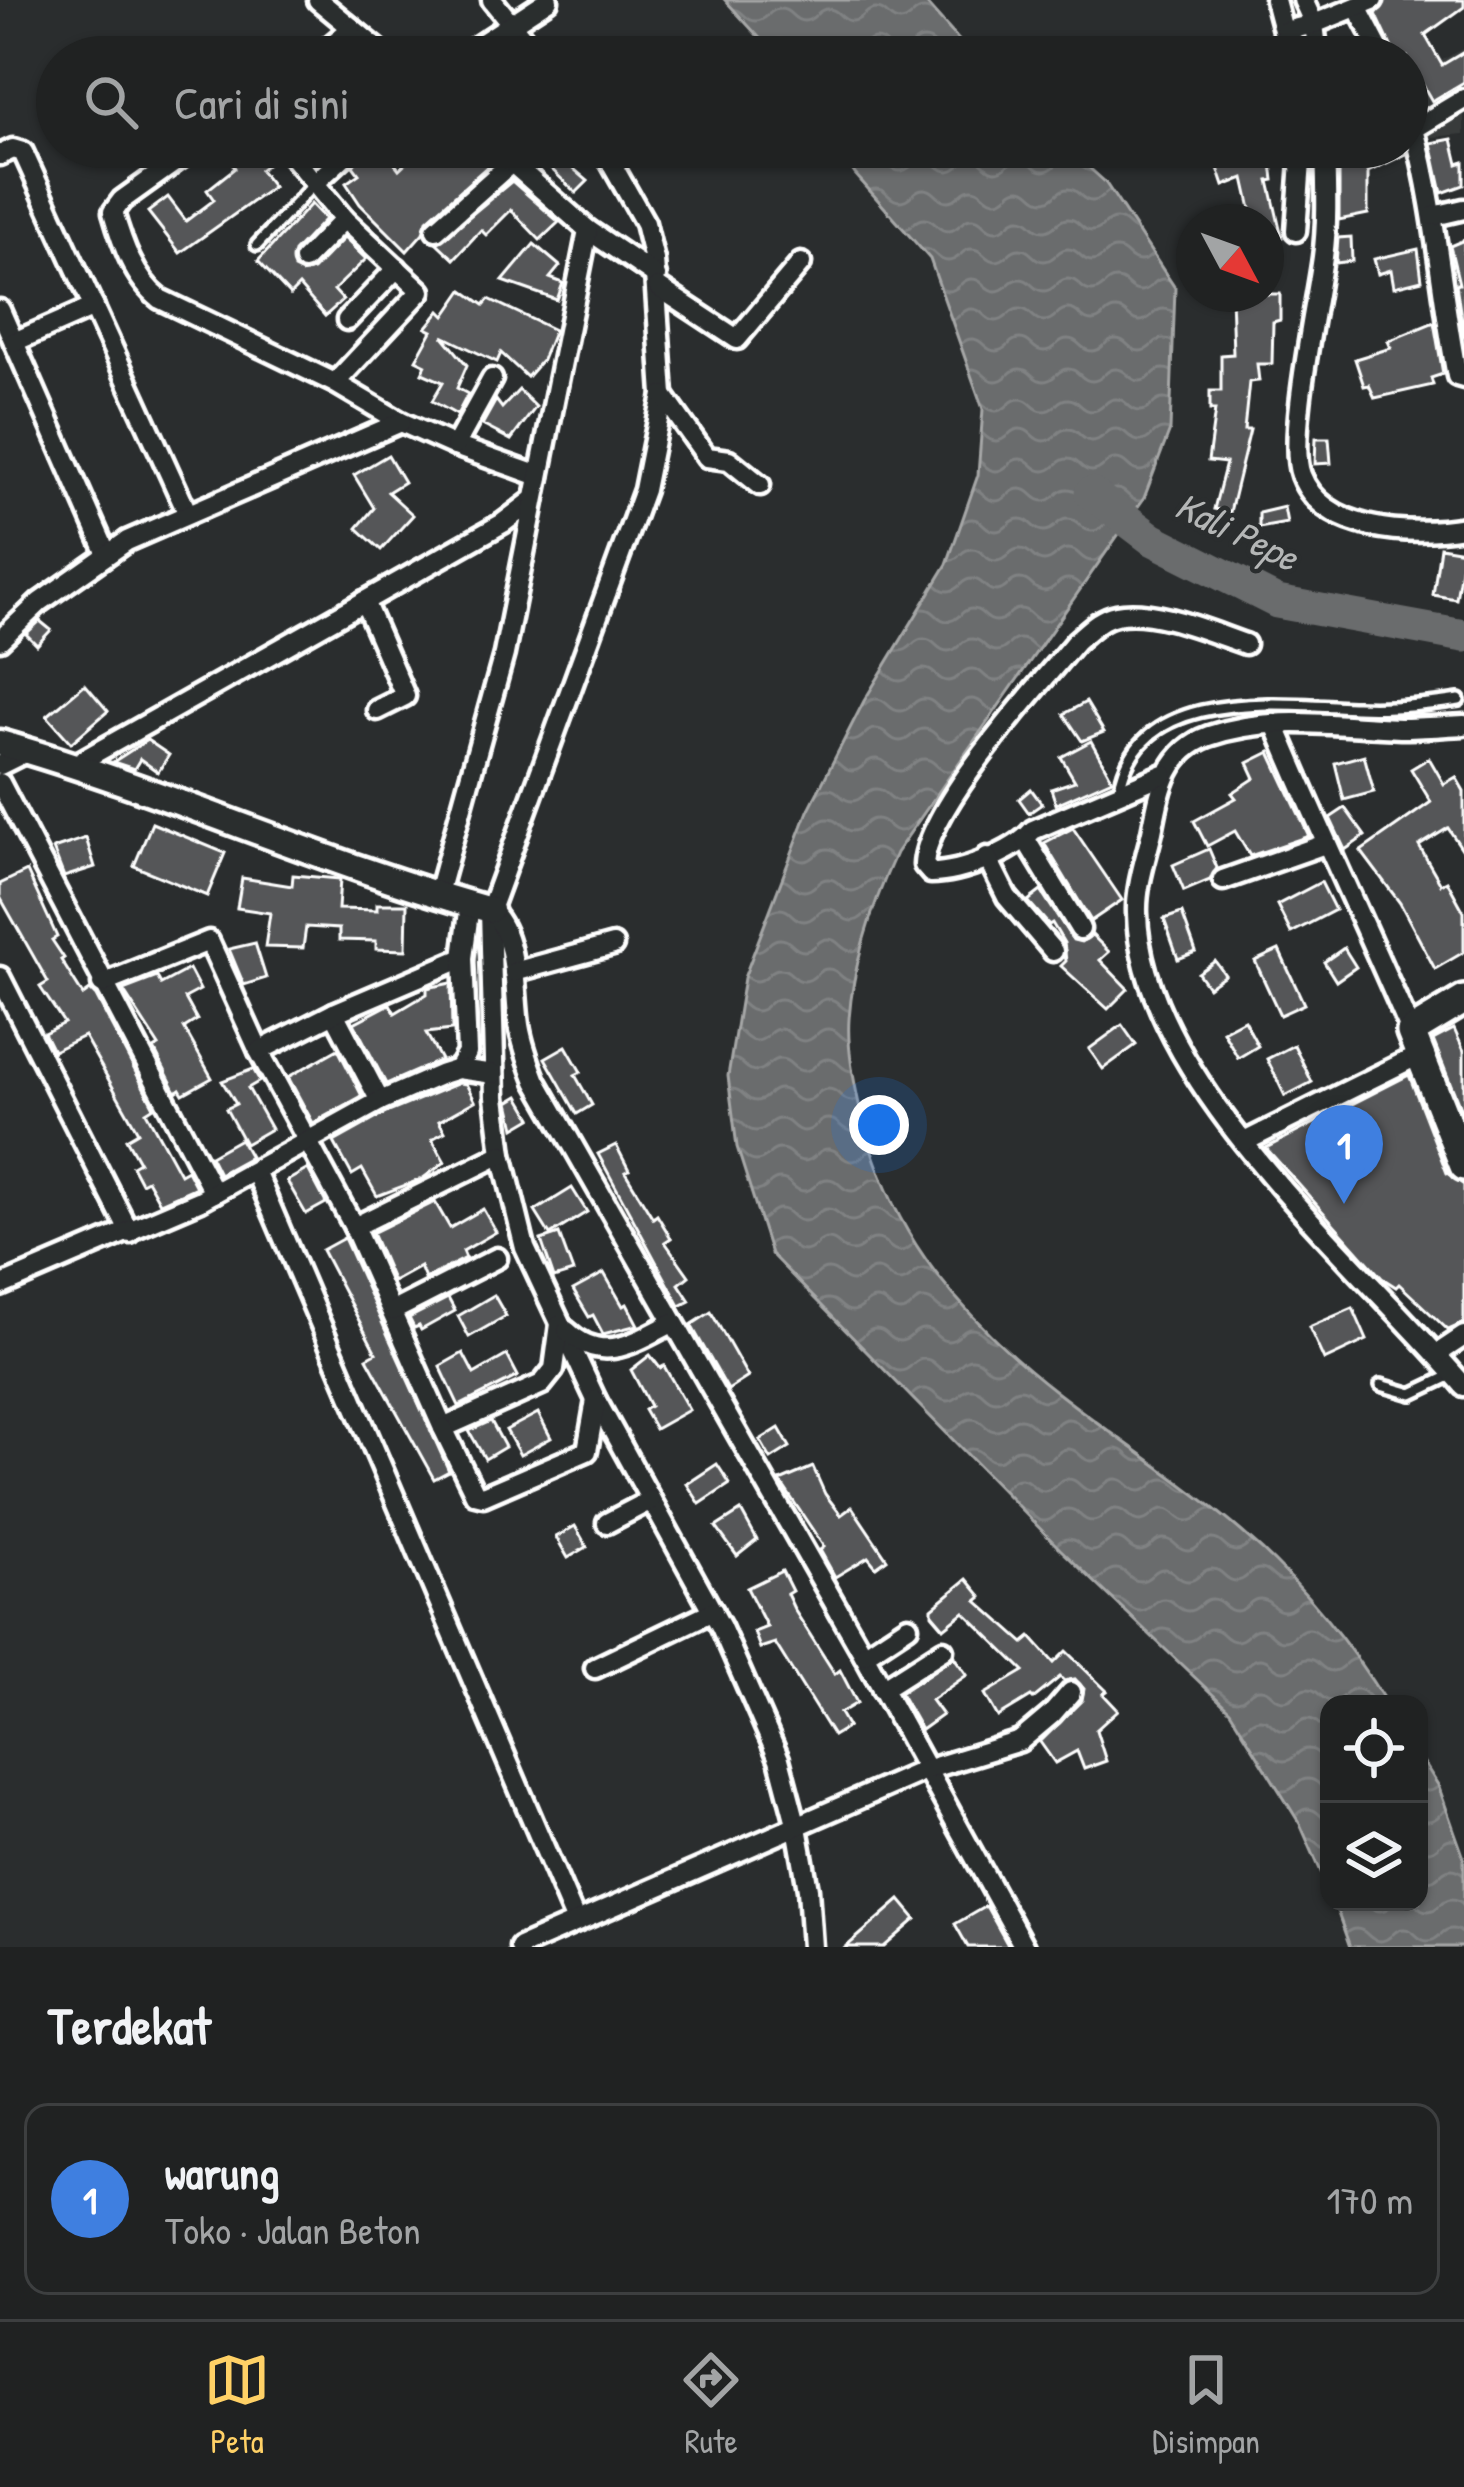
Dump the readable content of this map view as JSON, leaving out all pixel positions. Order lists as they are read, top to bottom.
{
  "water": ["Kali Pepe"],
  "north": "bottom right",
  "page": {
    "search": "Cari di sini",
    "pins": "1",
    "heading": "Terdekat",
    "list": [
      {
        "mark": "1",
        "name": "warung",
        "note": "Toko · Jalan Beton",
        "value": "170 m"
      }
    ],
    "nav": ["Peta", "Rute", "Disimpan"]
  }
}
